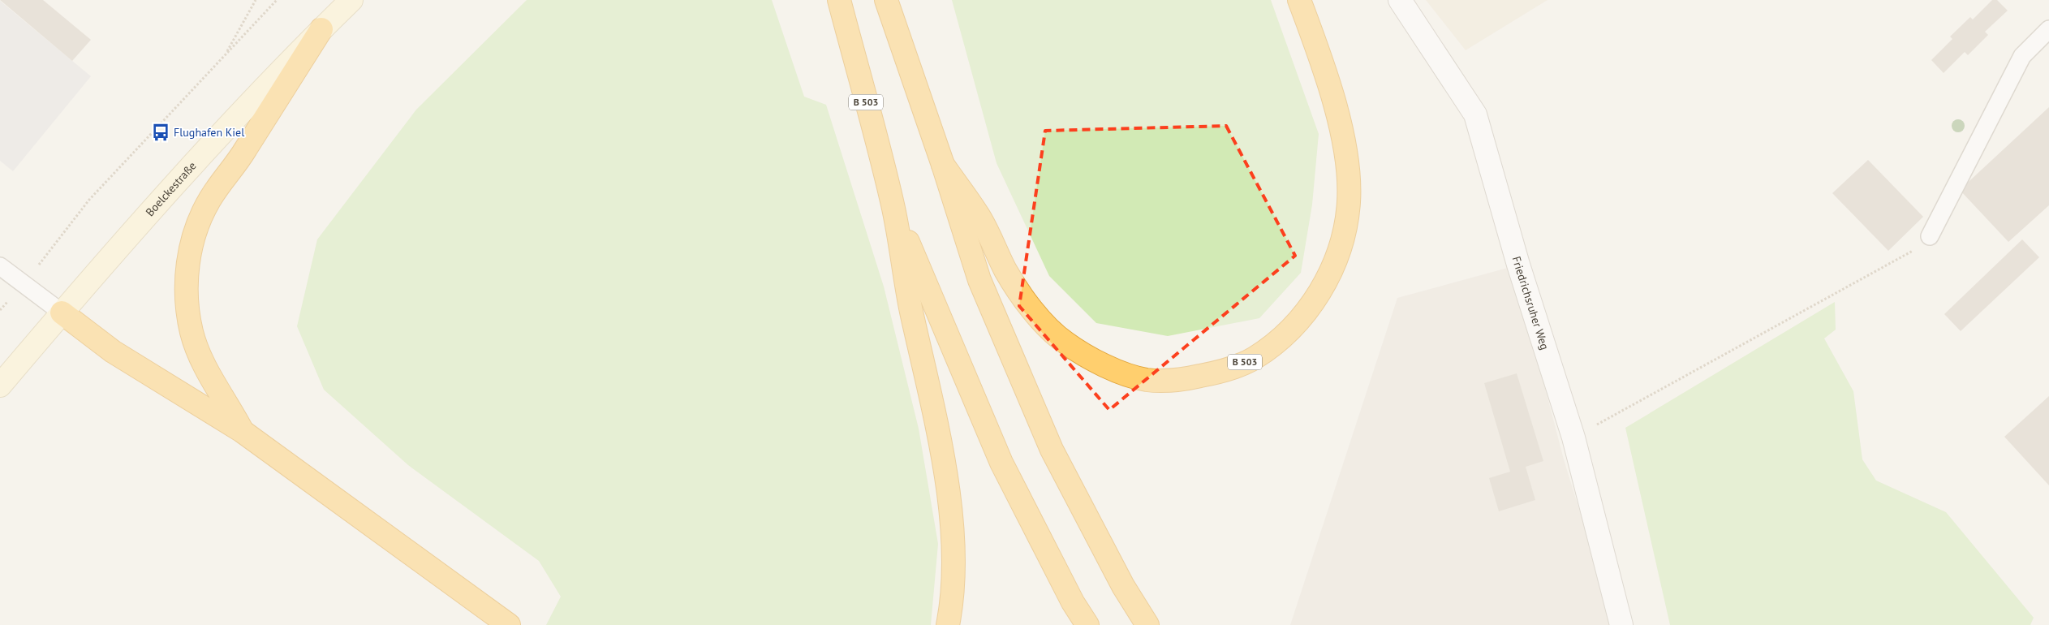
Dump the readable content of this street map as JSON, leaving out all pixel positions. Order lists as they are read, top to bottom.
{
  "streets": {
    "highway": ["B 503"],
    "street": ["Boelckestraße", "Friedrichsruher Weg"]
  },
  "places": {
    "bus stop": ["Flughafen Kiel"]
  }
}
